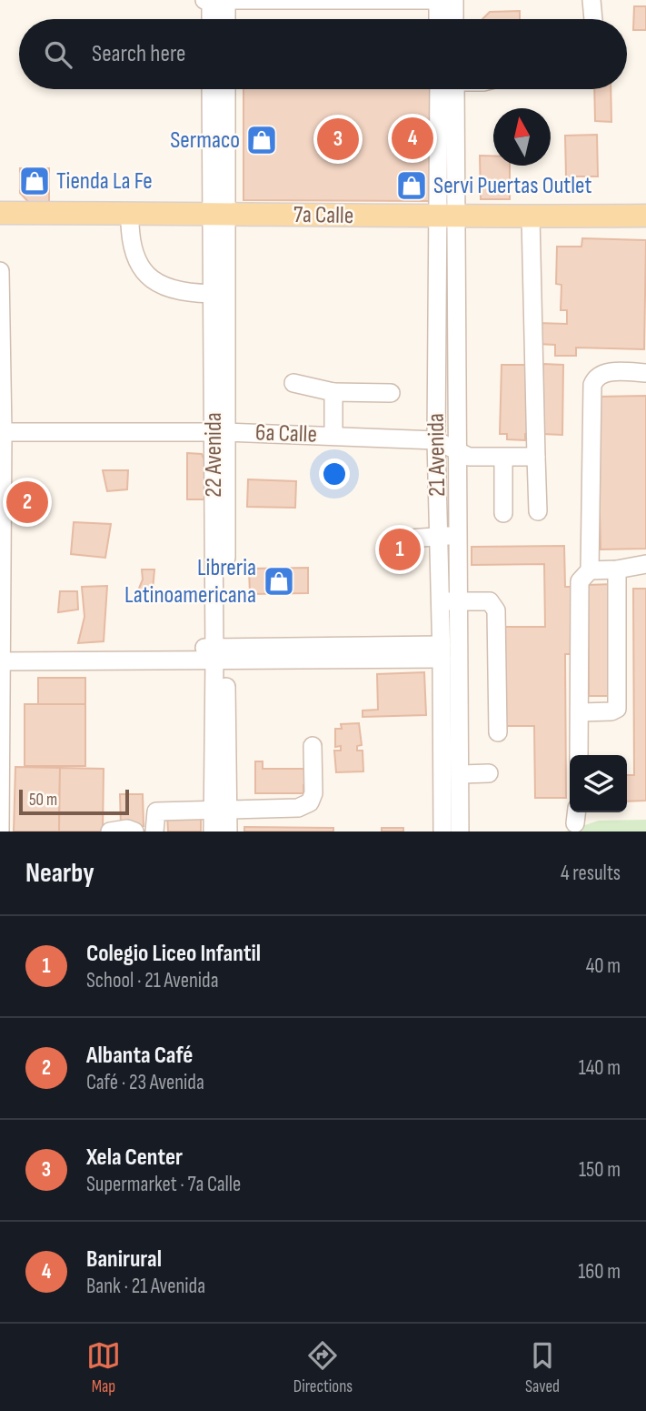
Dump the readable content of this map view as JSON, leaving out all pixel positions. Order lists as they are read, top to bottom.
{
  "streets": {
    "main road": ["7a Calle"],
    "street": ["6a Calle", "22 Avenida", "21 Avenida"]
  },
  "crossings": [
    ["7a Calle", "22 Avenida"],
    ["7a Calle", "21 Avenida"],
    ["6a Calle", "22 Avenida"],
    ["6a Calle", "21 Avenida"]
  ],
  "places": {
    "shop": [
      "Sermaco",
      "Tienda La Fe",
      "Servi Puertas Outlet",
      "Libreria Latinoamericana"
    ]
  },
  "scale_bar": "50 m",
  "north": "top",
  "page": {
    "search": "Search here",
    "pins": [
      "4",
      "3",
      "2",
      "1"
    ],
    "scale": "50 m",
    "heading": ["Nearby", "4 results"],
    "list": [
      {
        "mark": "1",
        "name": "Colegio Liceo Infantil",
        "note": "School · 21 Avenida",
        "value": "40 m"
      },
      {
        "mark": "2",
        "name": "Albanta Café",
        "note": "Café · 23 Avenida",
        "value": "140 m"
      },
      {
        "mark": "3",
        "name": "Xela Center",
        "note": "Supermarket · 7a Calle",
        "value": "150 m"
      },
      {
        "mark": "4",
        "name": "Banirural",
        "note": "Bank · 21 Avenida",
        "value": "160 m"
      }
    ],
    "nav": ["Map", "Directions", "Saved"]
  }
}
